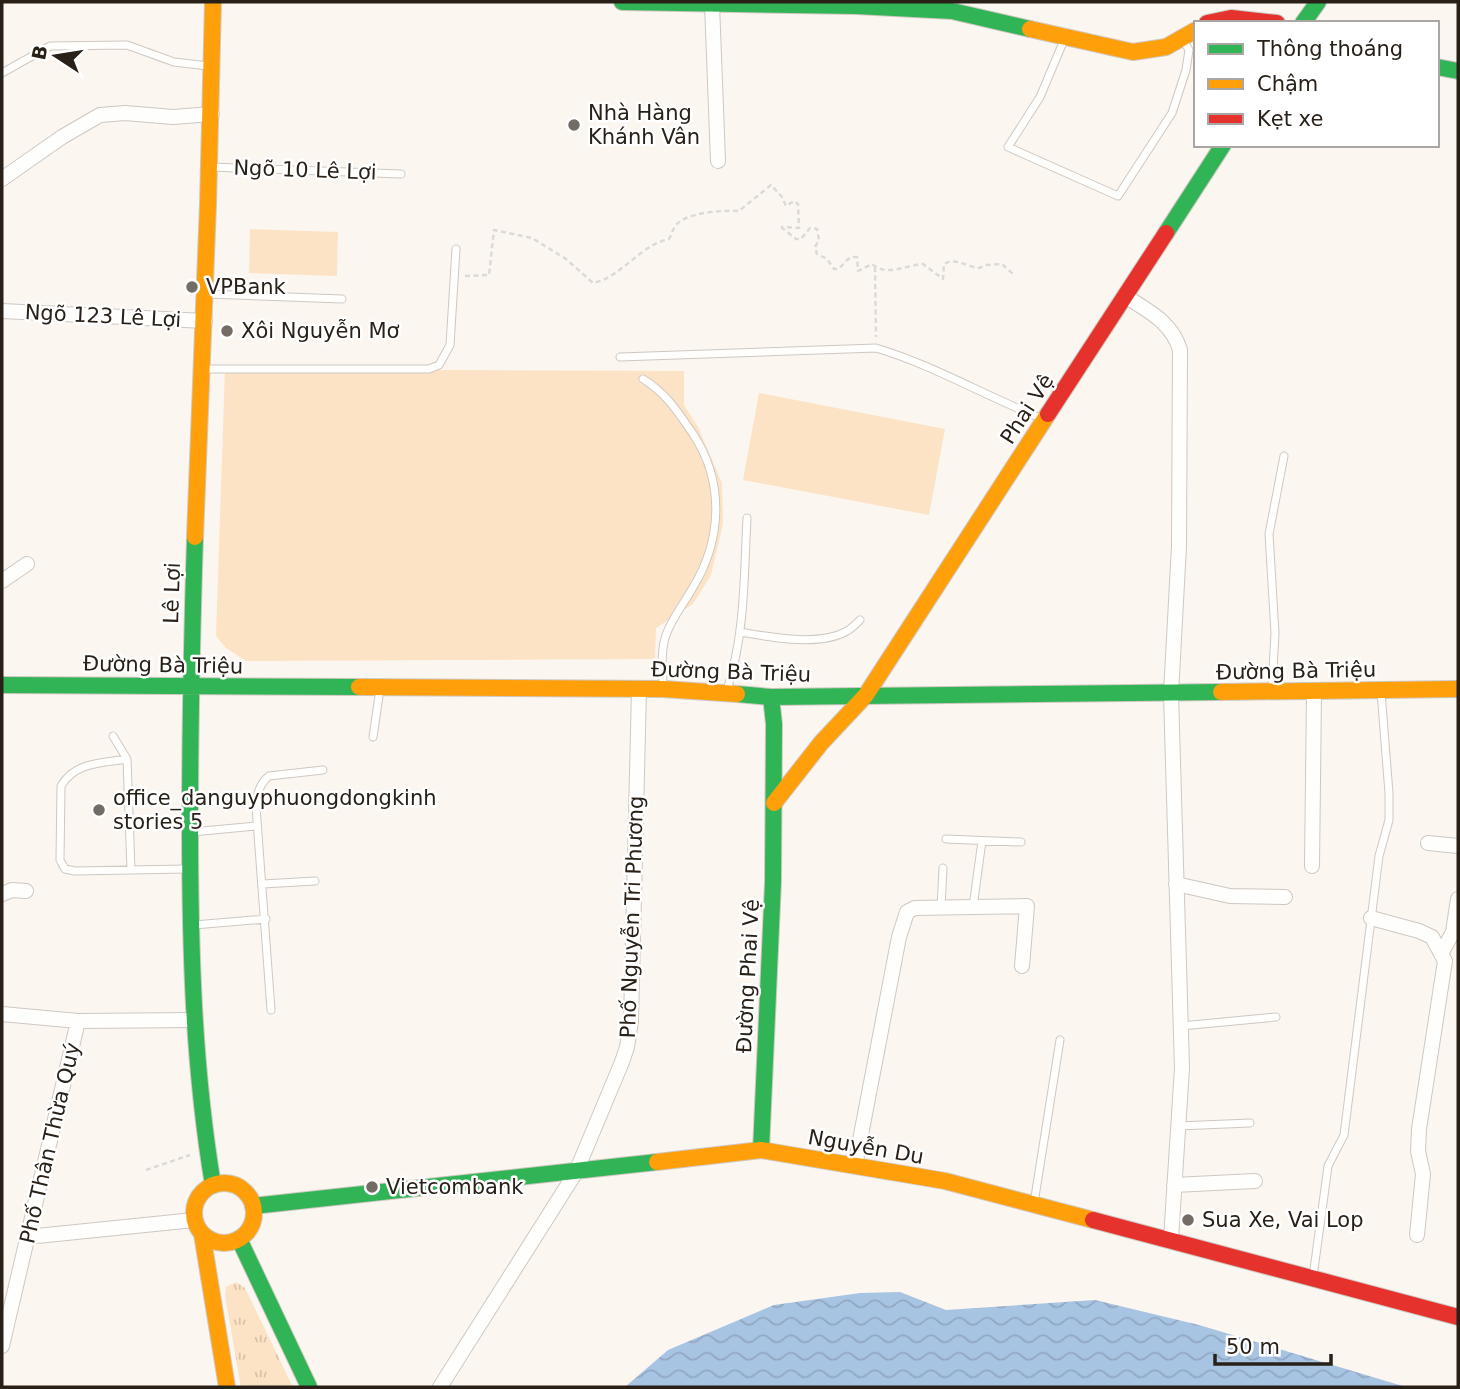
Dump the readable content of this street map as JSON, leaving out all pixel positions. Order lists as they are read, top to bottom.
{
  "streets": {
    "main road": [
      "Phai Vệ",
      "Lê Lợi",
      "Đường Bà Triệu",
      "Đường Phai Vệ",
      "Nguyễn Du"
    ],
    "street": ["Ngõ 123 Lê Lợi", "Phố Nguyễn Tri Phương", "Phố Thân Thừa Quý"],
    "lane": ["Ngõ 10 Lê Lợi"]
  },
  "crossings": [
    ["Ngõ 10 Lê Lợi", "Lê Lợi"],
    ["Ngõ 123 Lê Lợi", "Lê Lợi"],
    ["Phai Vệ", "Đường Bà Triệu"],
    ["Lê Lợi", "Đường Bà Triệu"],
    ["Lê Lợi", "Nguyễn Du"],
    ["Đường Bà Triệu", "Phố Nguyễn Tri Phương"],
    ["Đường Bà Triệu", "Đường Phai Vệ"],
    ["Phố Nguyễn Tri Phương", "Nguyễn Du"],
    ["Đường Phai Vệ", "Nguyễn Du"]
  ],
  "places": [
    "Nhà Hàng Khánh Vân",
    "VPBank",
    "Xôi Nguyễn Mơ",
    "office_danguyphuongdongkinh stories 5",
    "Vietcombank",
    "Sua Xe, Vai Lop"
  ],
  "legend": ["Thông thoáng", "Chậm", "Kẹt xe"],
  "scale_bar": "50 m",
  "north": "left"
}
